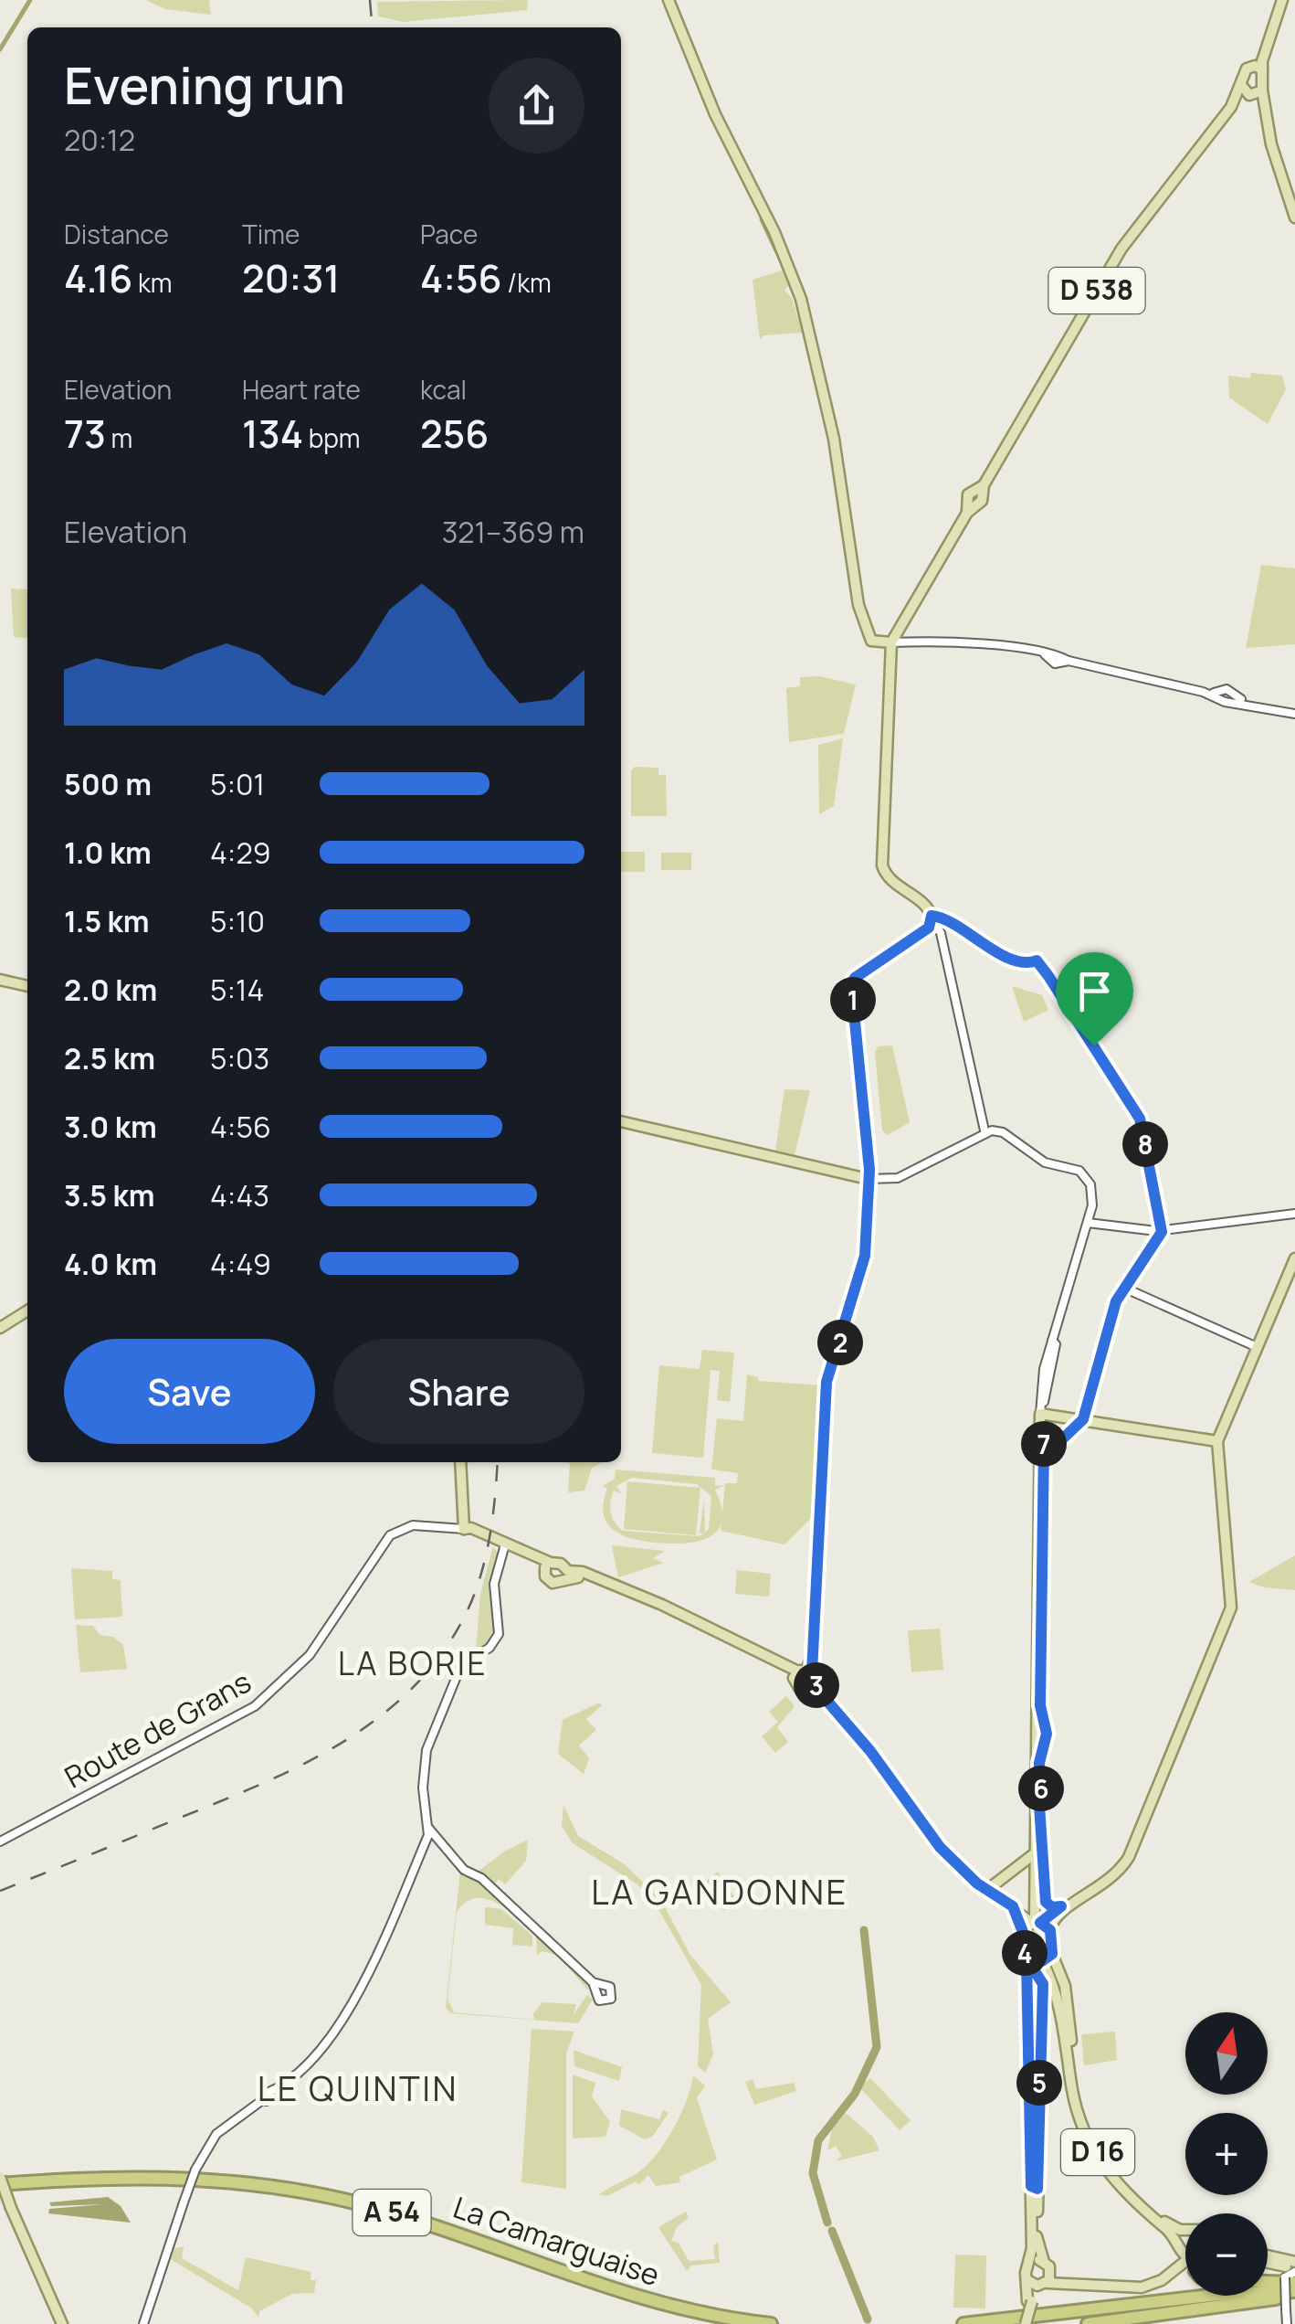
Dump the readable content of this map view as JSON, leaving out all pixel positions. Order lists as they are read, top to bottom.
{
  "streets": {
    "highway": ["A 54", "La Camarguaise"],
    "main road": ["D 538", "Route de Grans", "D 16"]
  },
  "districts": ["LA BORIE", "LA GANDONNE", "LE QUINTIN"],
  "north": "top",
  "page": {
    "heading": ["Evening run", "20:12"],
    "stats": [
      ["Distance", "4.16 km"],
      ["Time", "20:31"],
      ["Pace", "4:56 /km"],
      ["Elevation", "73 m"],
      ["Heart rate", "134 bpm"],
      ["kcal", "256"]
    ],
    "chart": ["Elevation", "321–369 m"],
    "list": [
      {
        "name": "500 m",
        "note": "5:01"
      },
      {
        "name": "1.0 km",
        "note": "4:29"
      },
      {
        "name": "1.5 km",
        "note": "5:10"
      },
      {
        "name": "2.0 km",
        "note": "5:14"
      },
      {
        "name": "2.5 km",
        "note": "5:03"
      },
      {
        "name": "3.0 km",
        "note": "4:56"
      },
      {
        "name": "3.5 km",
        "note": "4:43"
      },
      {
        "name": "4.0 km",
        "note": "4:49"
      }
    ],
    "pins": [
      "1",
      "8",
      "2",
      "7",
      "3",
      "6",
      "4",
      "5"
    ],
    "buttons": ["Save", "Share"],
    "map_buttons": ["+", "−"]
  }
}
